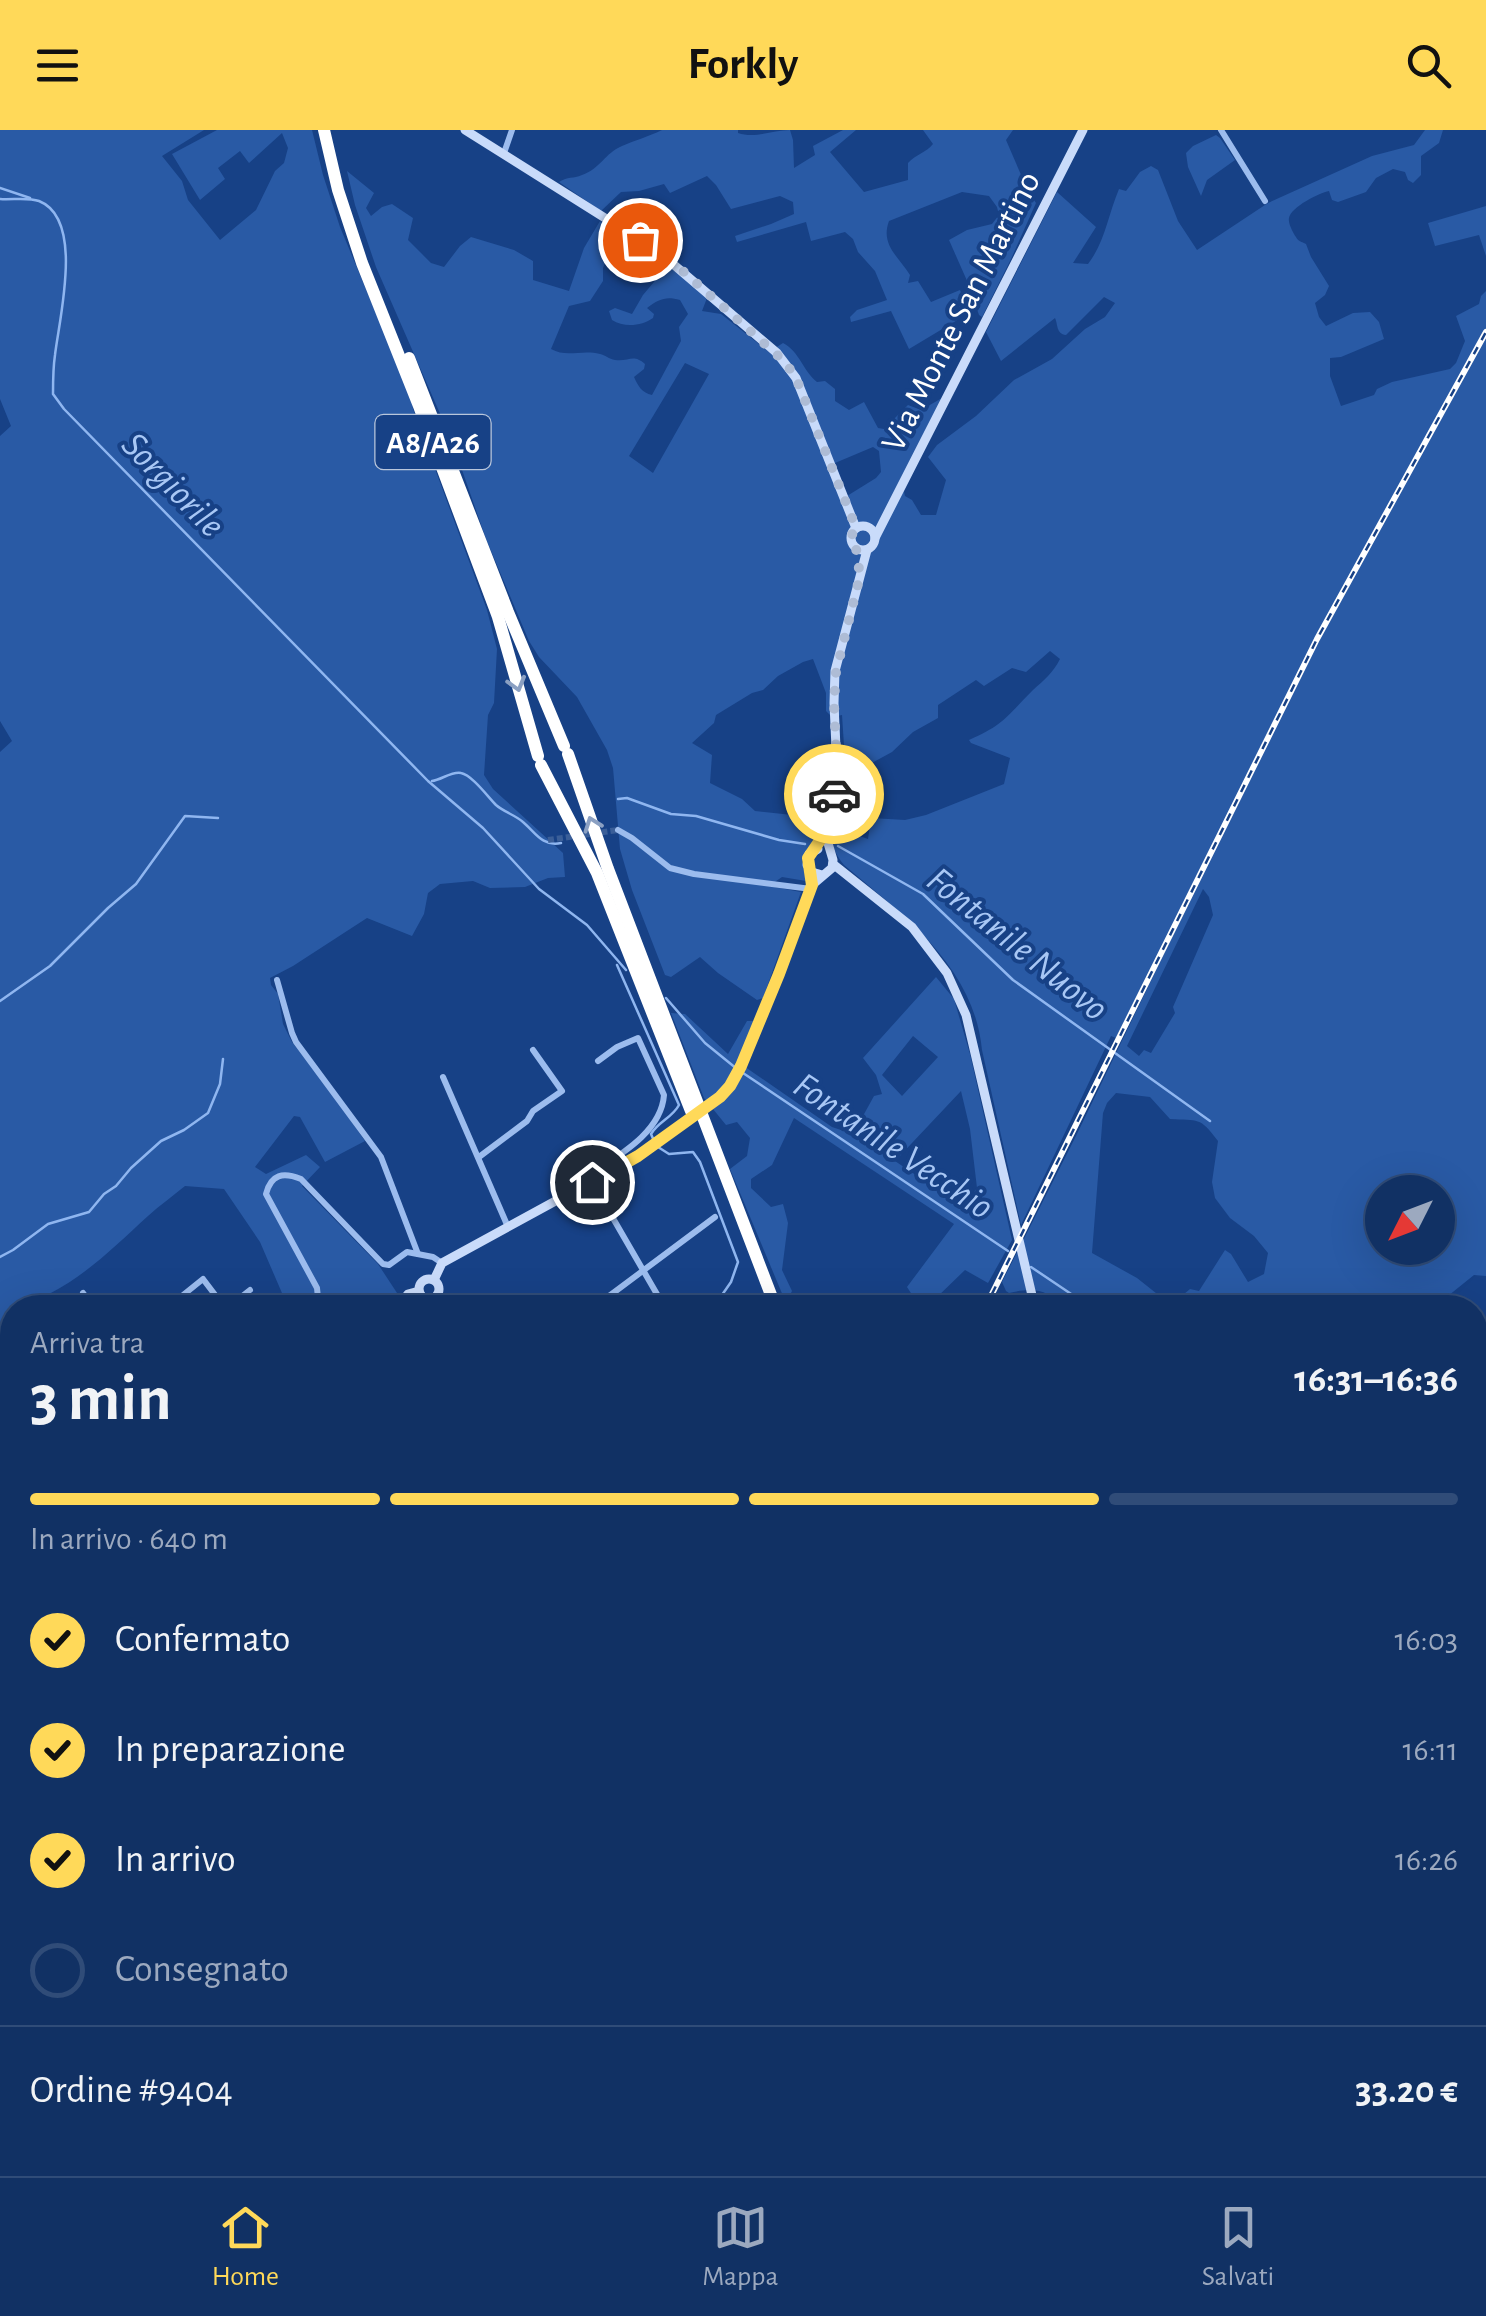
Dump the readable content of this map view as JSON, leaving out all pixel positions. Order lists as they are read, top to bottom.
{
  "streets": {
    "highway": ["A8/A26"],
    "street": ["Via Monte San Martino"]
  },
  "water": ["Sorgiorile", "Fontanile Nuovo", "Fontanile Vecchio"],
  "north": "bottom left",
  "page": {
    "header": "Forkly",
    "heading": ["3 min", "Arriva tra", "16:31–16:36"],
    "panel": ["Ordine #9404", "33.20 €"],
    "bar": "In arrivo · 640 m",
    "list": [
      ["Confermato", "16:03"],
      ["In preparazione", "16:11"],
      ["In arrivo", "16:26"],
      "Consegnato"
    ],
    "tabs": ["Home", "Mappa", "Salvati"]
  }
}
